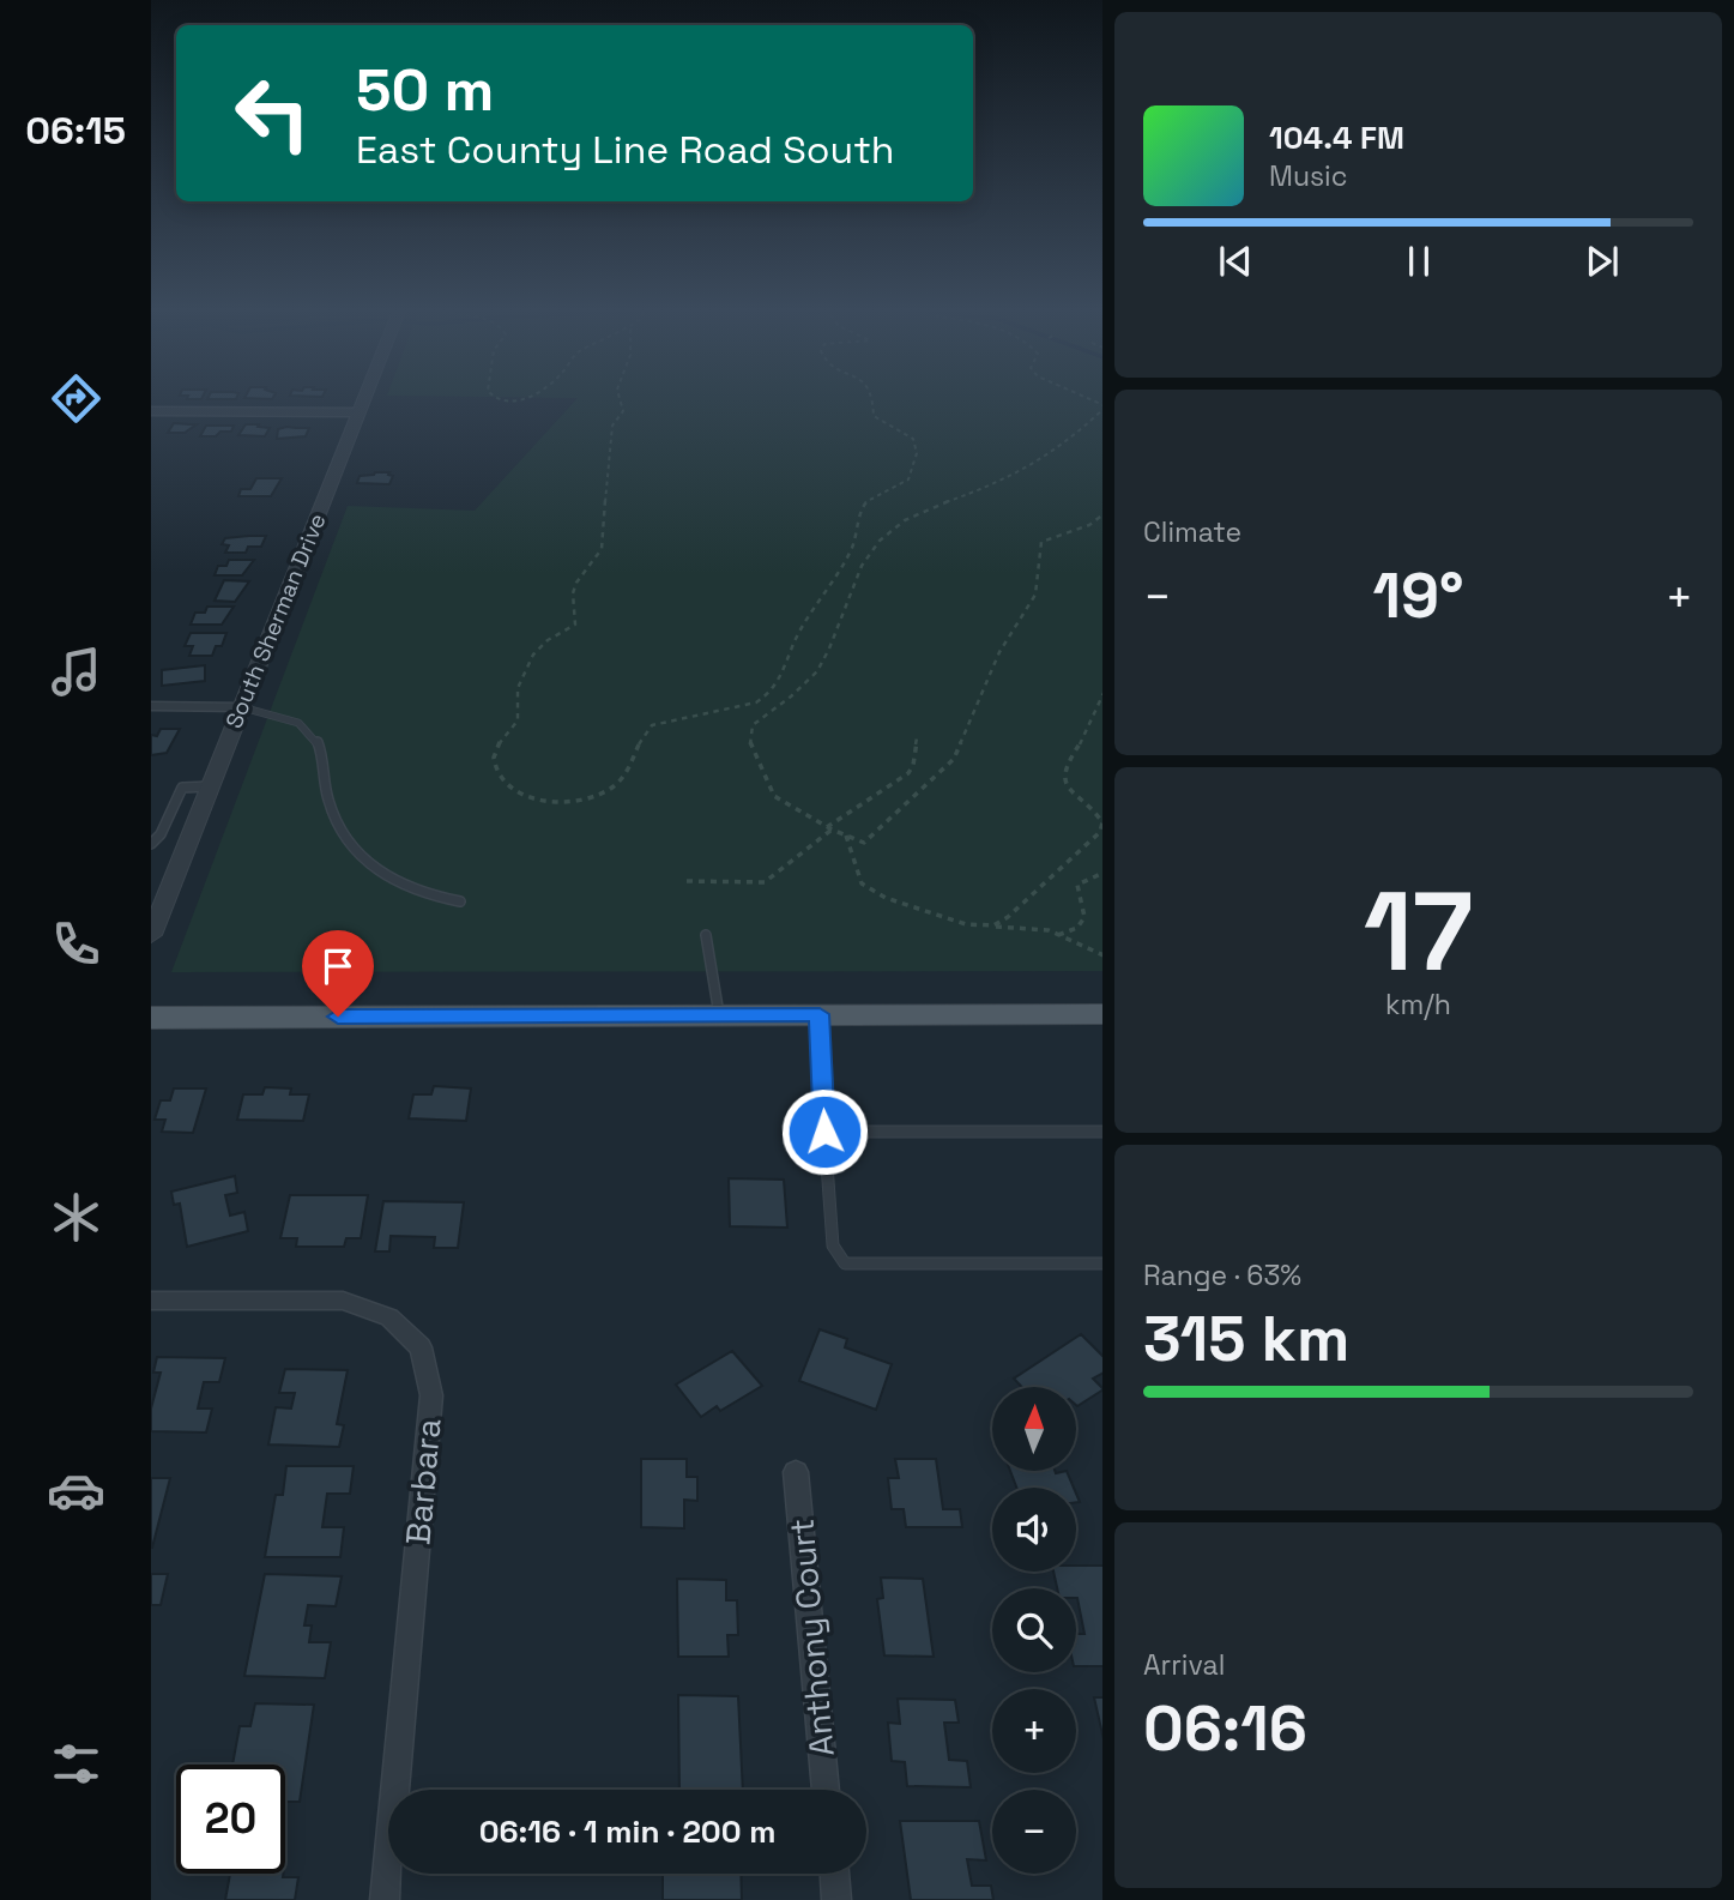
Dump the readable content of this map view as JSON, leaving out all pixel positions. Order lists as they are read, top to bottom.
{
  "streets": {
    "street": ["South Sherman Drive", "Barbara", "Anthony Court"]
  },
  "north": "top",
  "page": {
    "tabs": "06:15",
    "turn": ["50 m", "East County Line Road South"],
    "song": ["104.4 FM", "Music"],
    "tile": [
      "Climate",
      ["17", "km/h"],
      ["Range · 63%", "315 km"],
      ["Arrival", "06:16"]
    ],
    "heat": ["−", "19°", "+"],
    "map_buttons": ["+", "−"],
    "limit": "20",
    "trip": "06:16 · 1 min · 200 m"
  }
}
